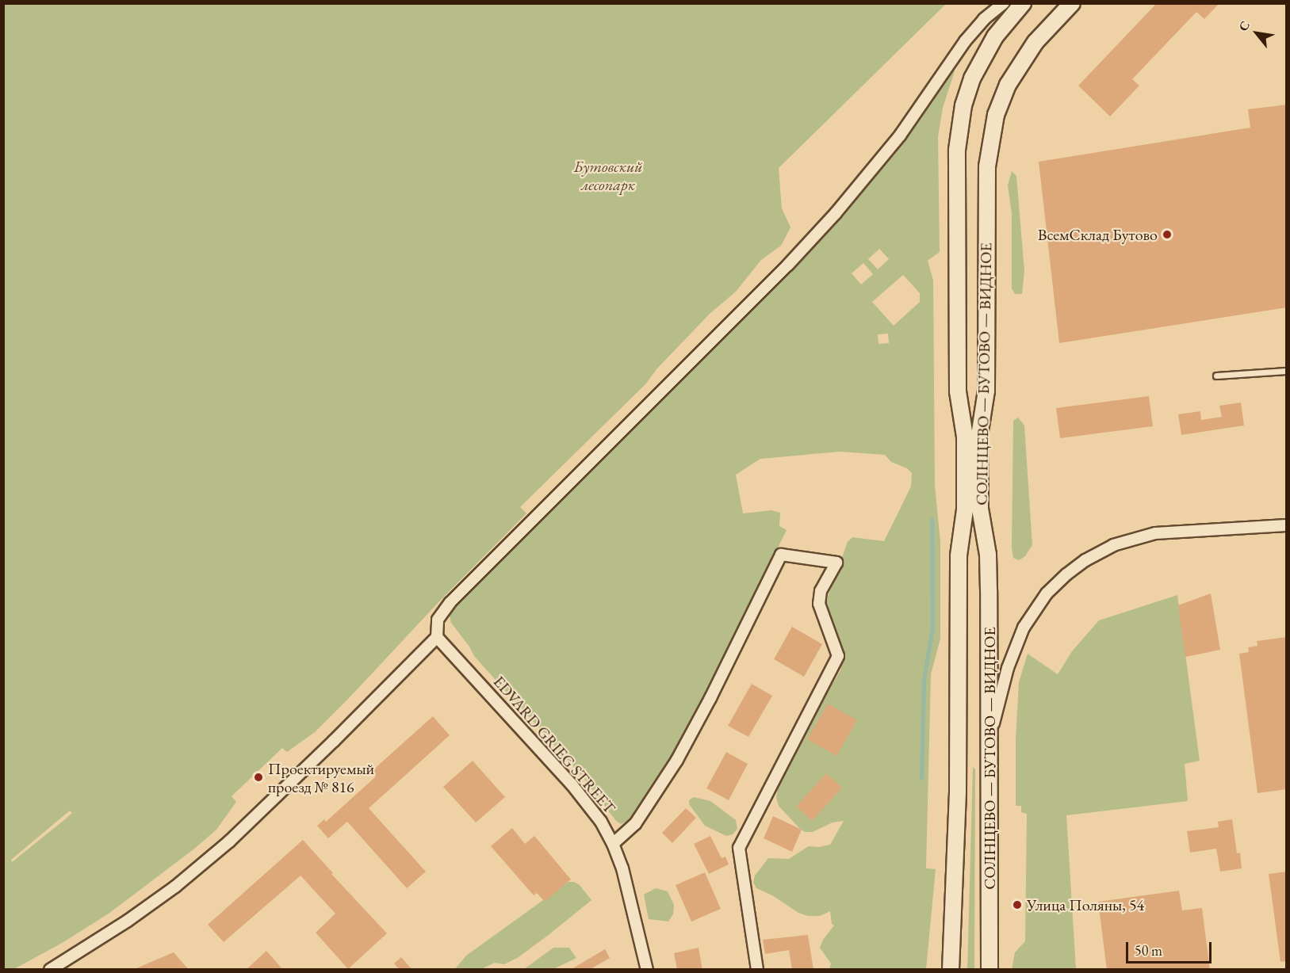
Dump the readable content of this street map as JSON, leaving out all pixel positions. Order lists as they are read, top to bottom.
{
  "streets": {
    "main road": ["СОЛНЦЕВО — БУТОВО — ВИДНОЕ"],
    "street": ["EDVARD GRIEG STREET"]
  },
  "parks": ["Бутовский лесопарк"],
  "places": ["ВсемСклад Бутово", "Проектируемый проезд № 816", "Улица Поляны, 54"],
  "scale_bar": "50 m",
  "north": "top left"
}
